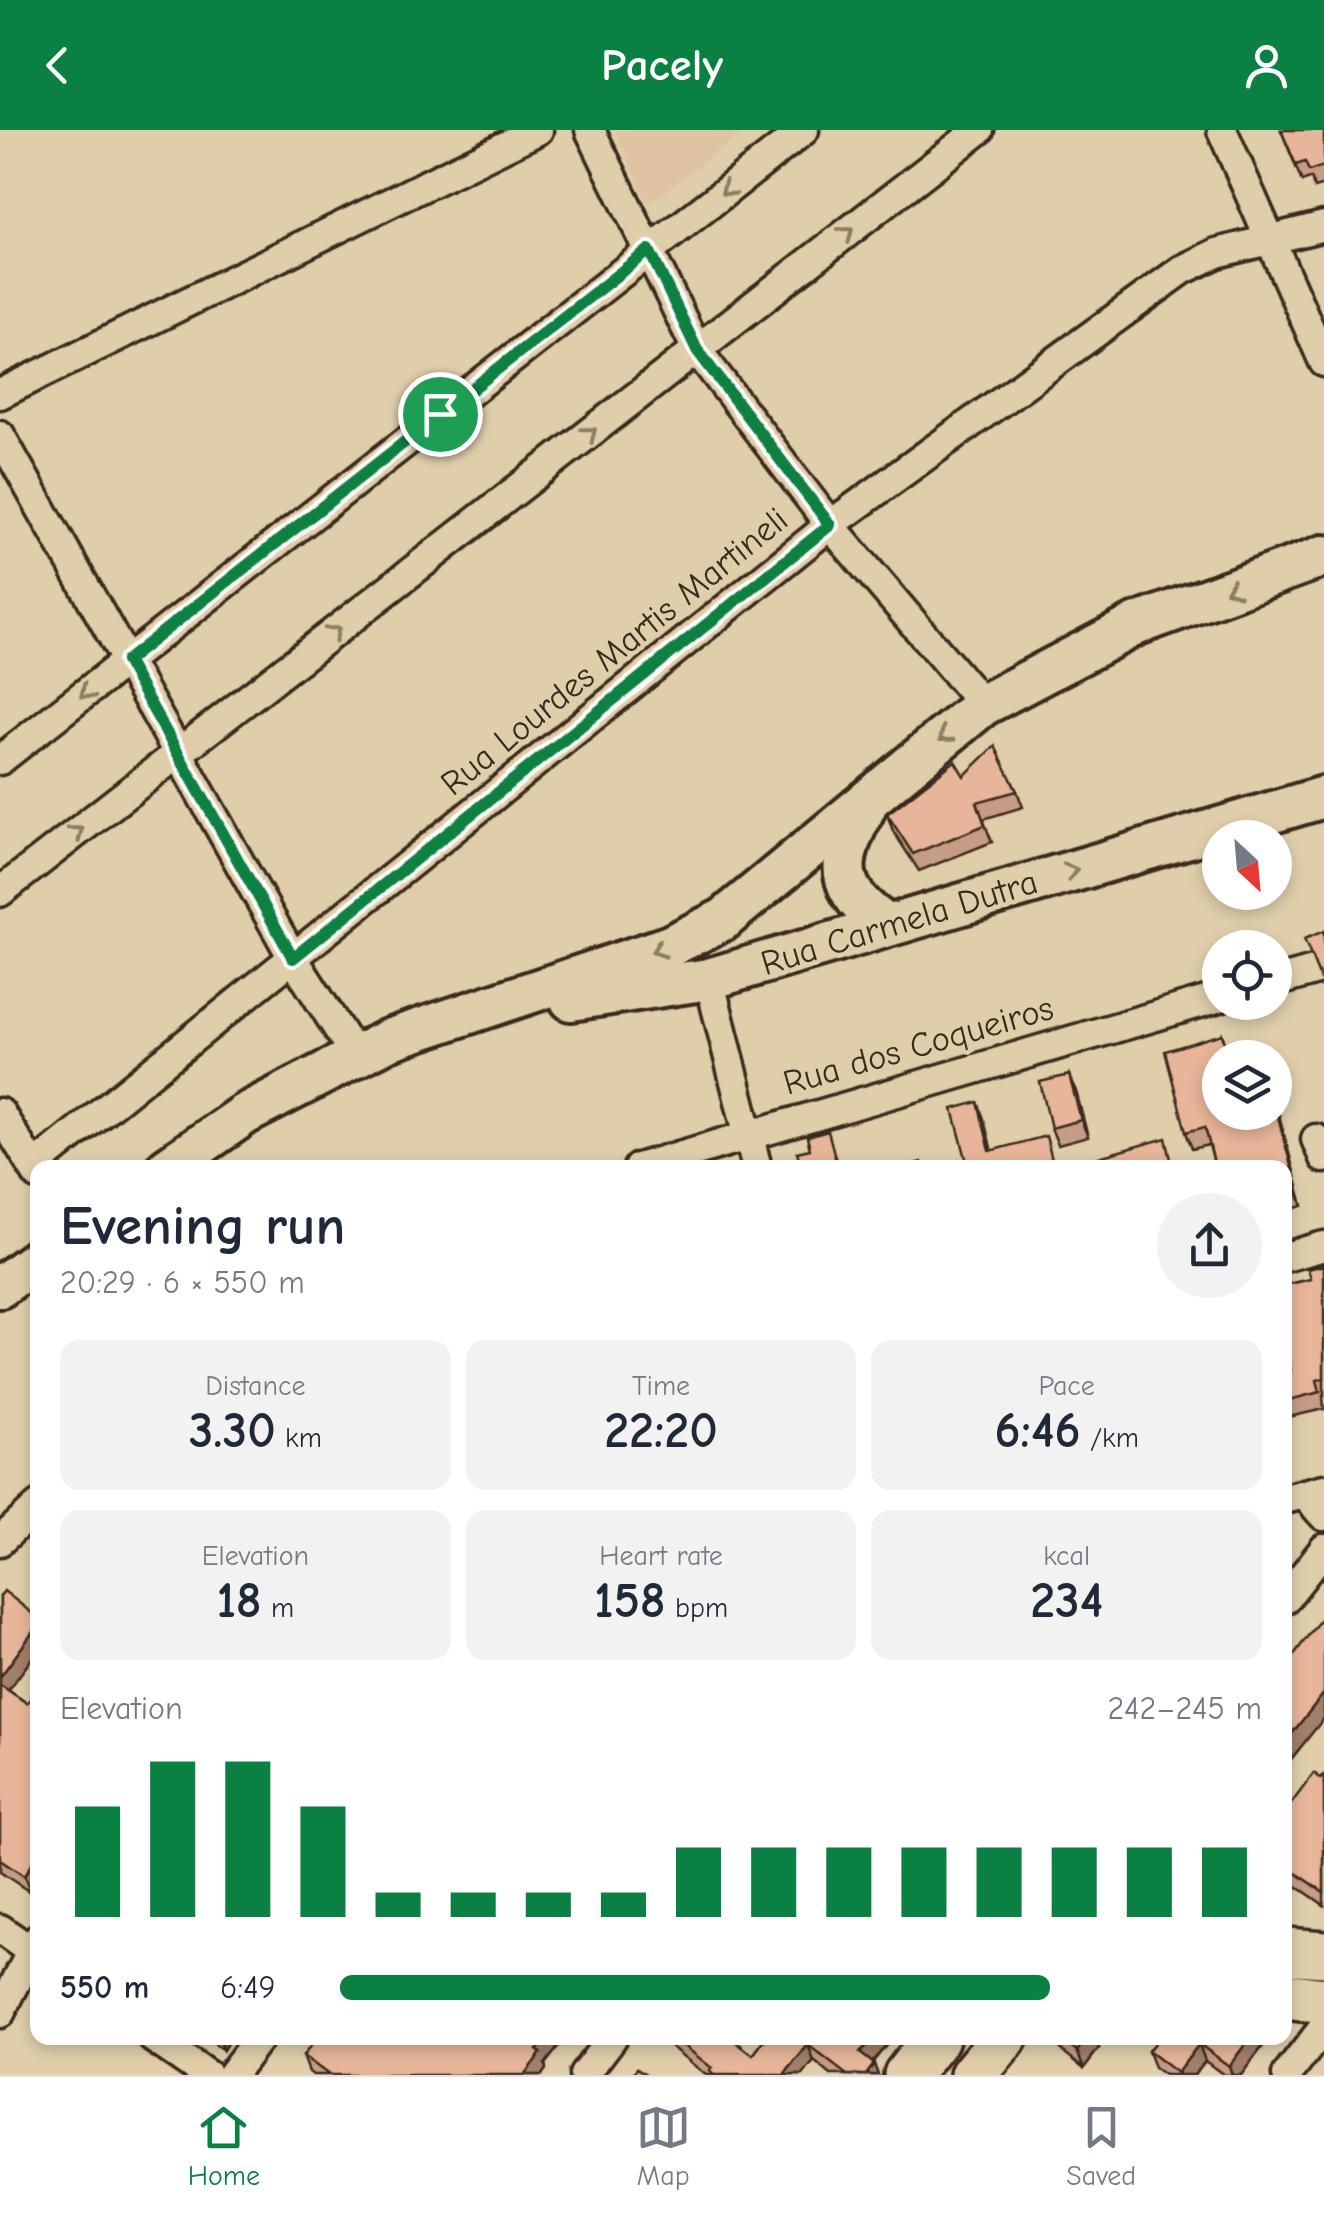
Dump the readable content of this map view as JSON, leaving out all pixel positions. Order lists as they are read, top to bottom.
{
  "streets": {
    "main road": ["Rua Carmela Dutra"],
    "street": ["Rua Lourdes Martis Martineli", "Rua dos Coqueiros"]
  },
  "north": "bottom right",
  "page": {
    "header": "Pacely",
    "heading": ["Evening run", "20:29 · 6 × 550 m"],
    "stats": [
      ["Distance", "3.30 km"],
      ["Time", "22:20"],
      ["Pace", "6:46 /km"],
      ["Elevation", "18 m"],
      ["Heart rate", "158 bpm"],
      ["kcal", "234"]
    ],
    "chart": ["Elevation", "242–245 m"],
    "list": [
      {
        "name": "550 m",
        "note": "6:49"
      }
    ],
    "tabs": ["Home", "Map", "Saved"]
  }
}
